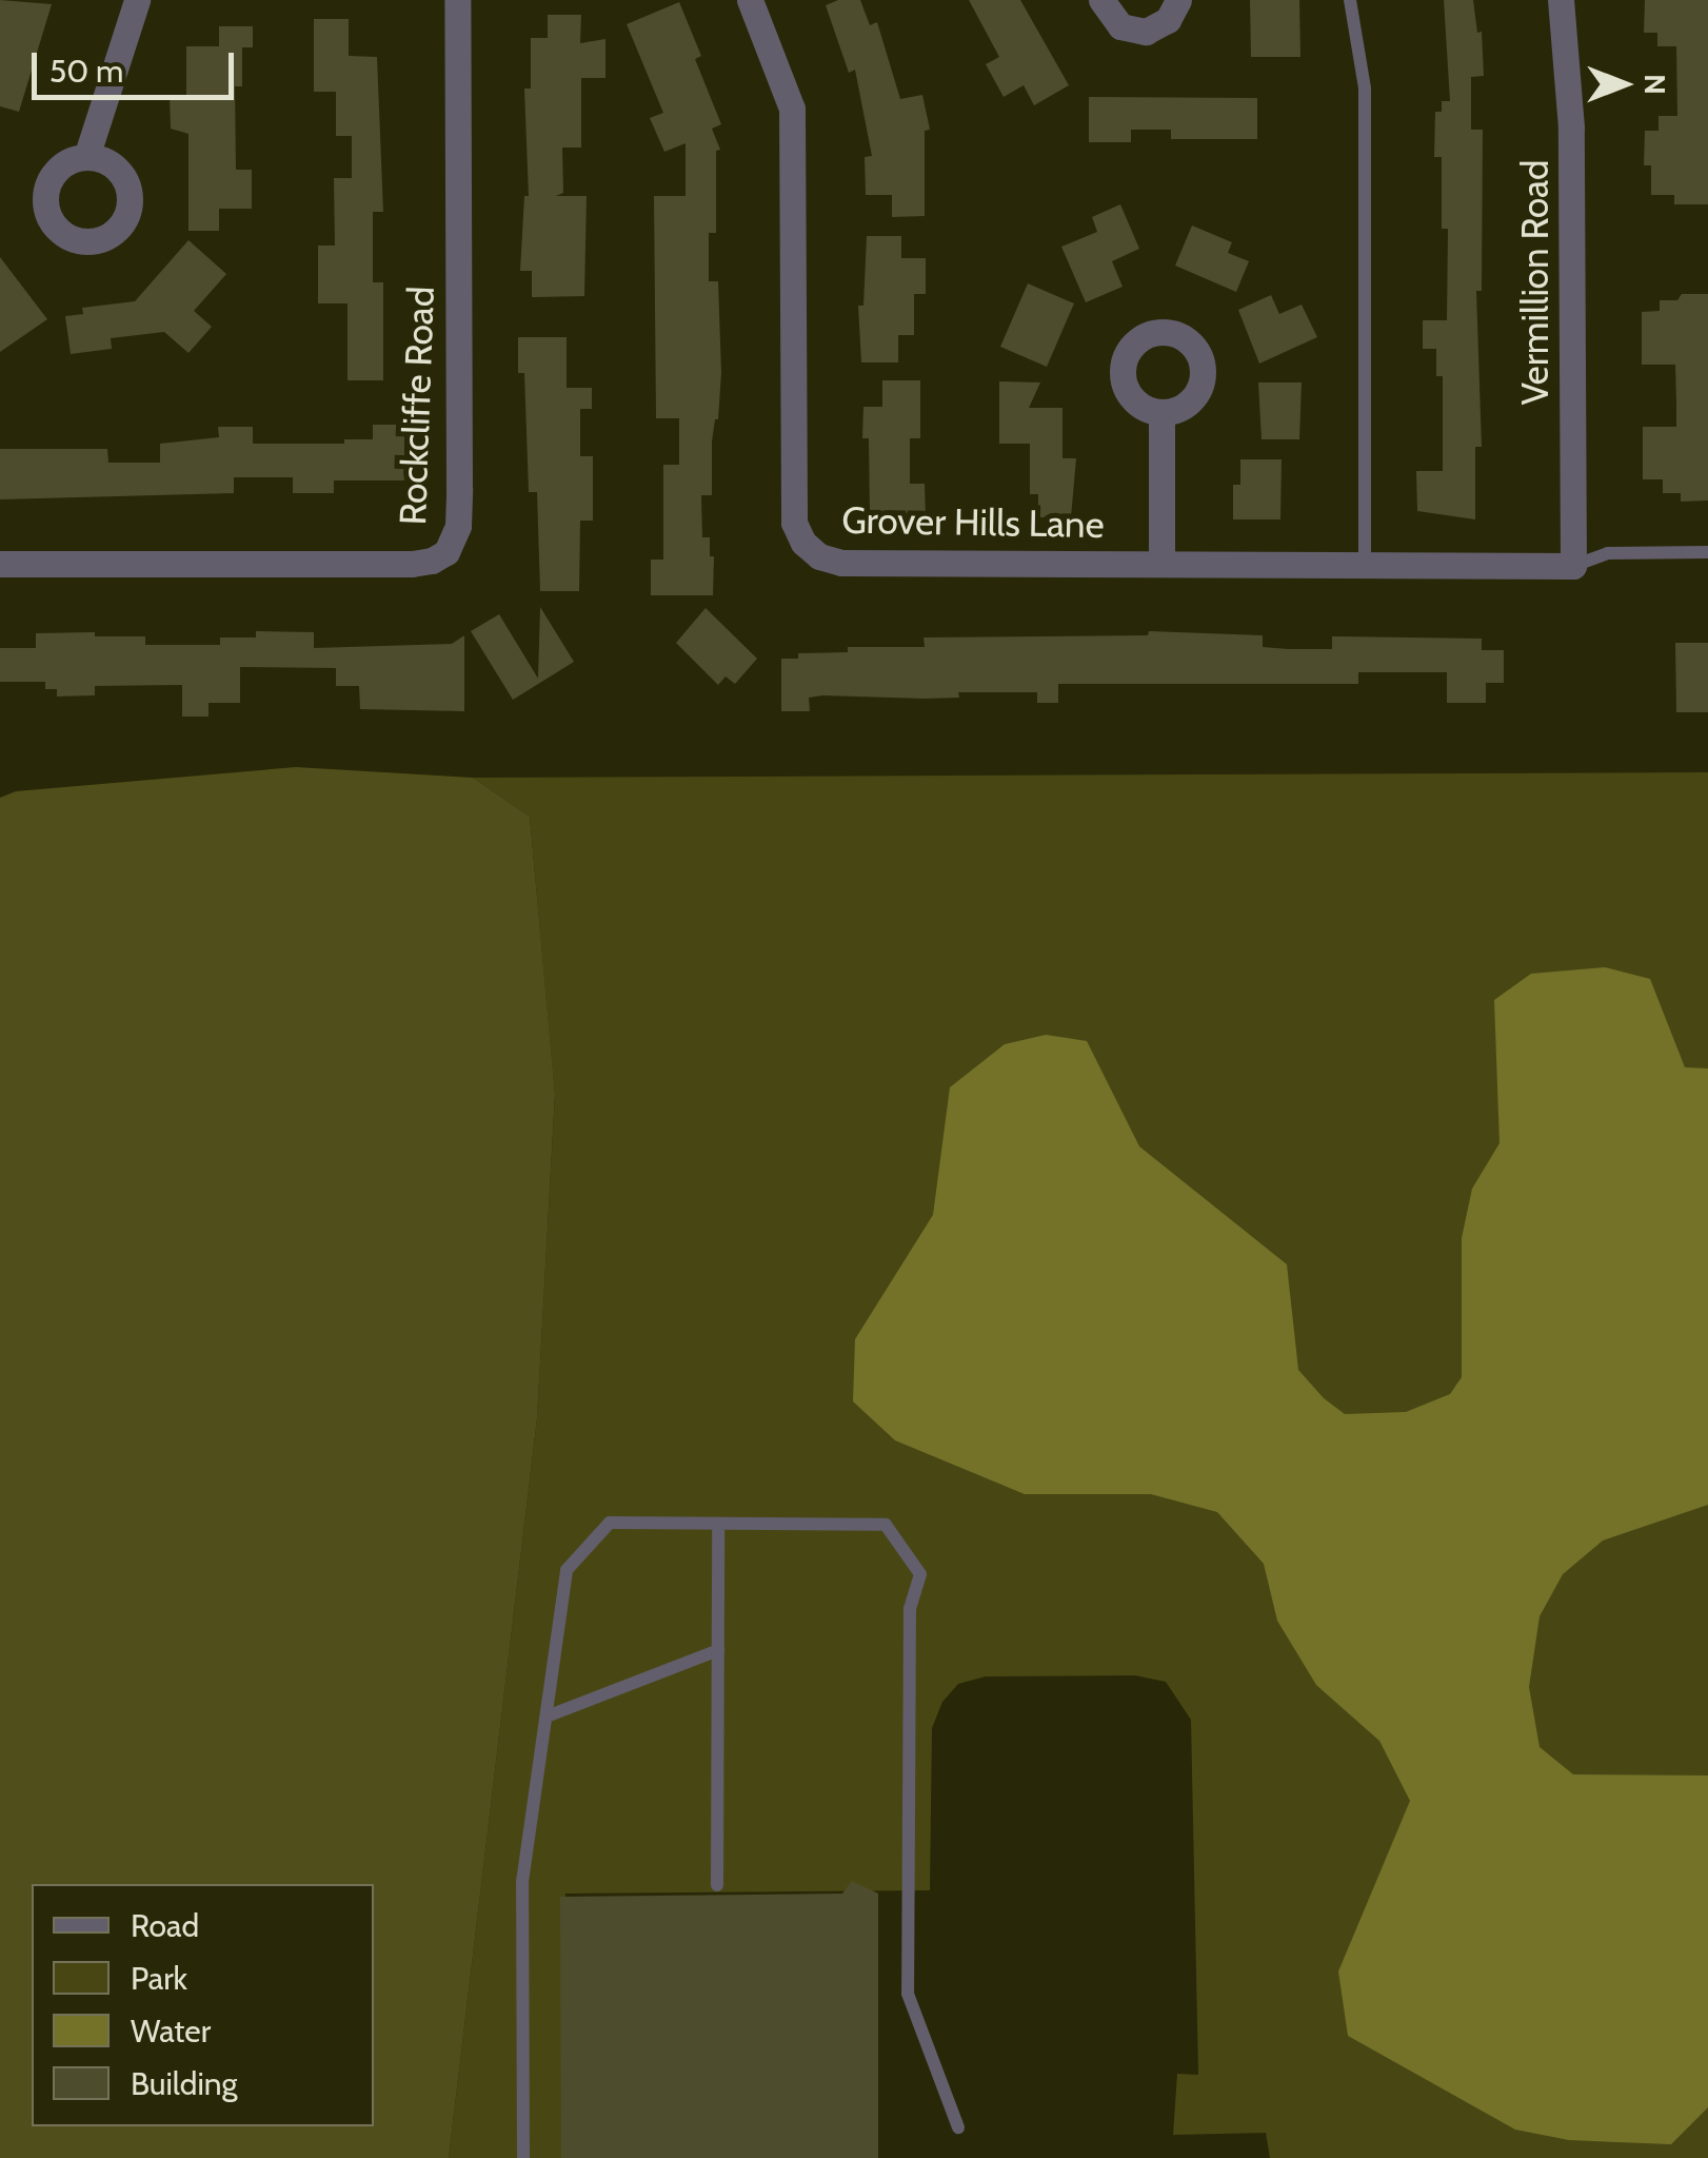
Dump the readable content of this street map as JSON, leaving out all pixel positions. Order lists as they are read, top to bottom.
{
  "streets": {
    "street": ["Vermillion Road", "Rockcliffe Road", "Grover Hills Lane"]
  },
  "crossings": [
    ["Vermillion Road", "Grover Hills Lane"]
  ],
  "legend": [
    "Road",
    "Park",
    "Water",
    "Building"
  ],
  "scale_bar": "50 m",
  "north": "right"
}
